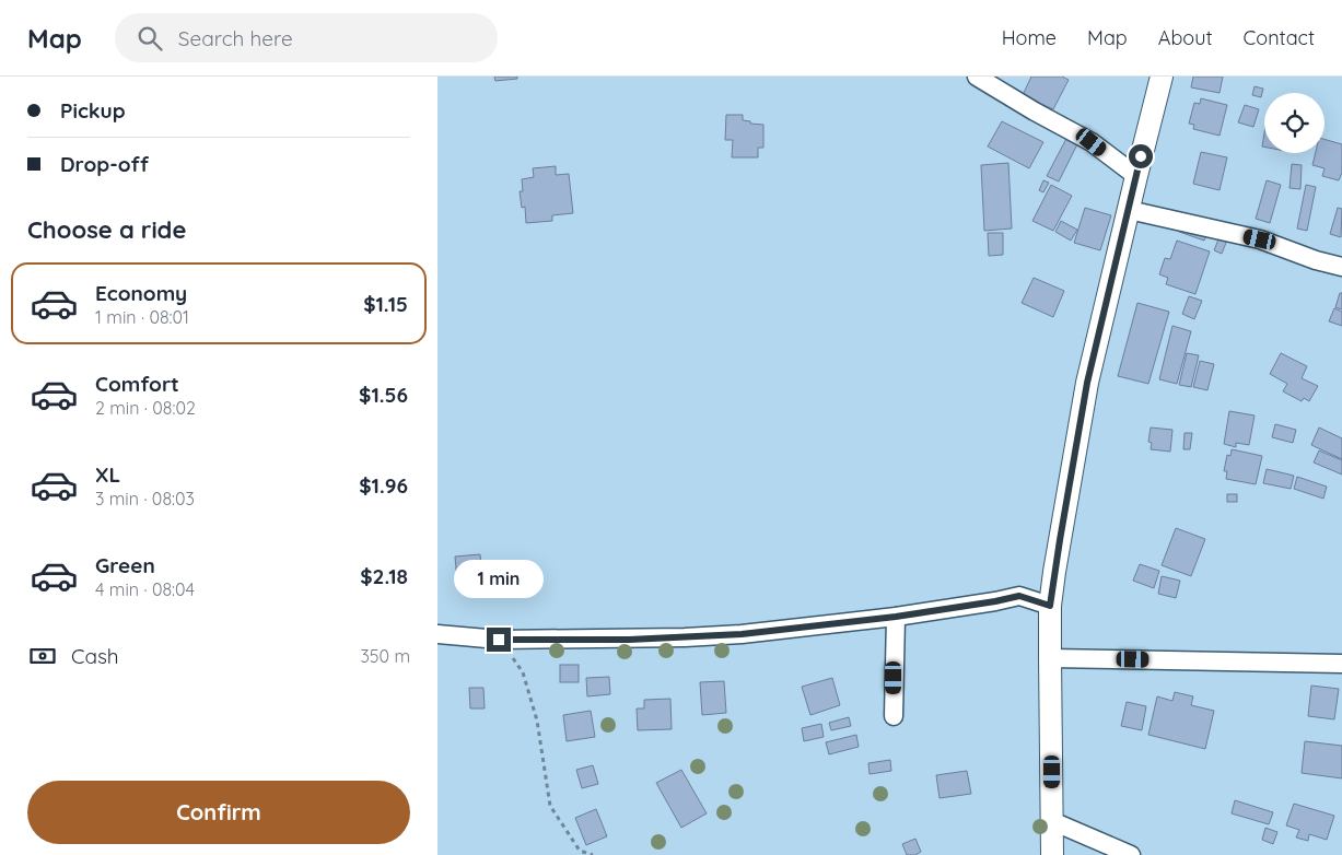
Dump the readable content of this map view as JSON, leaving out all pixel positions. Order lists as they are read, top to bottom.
{
  "page": {
    "header": "Map",
    "search": "Search here",
    "nav": [
      "Home",
      "Map",
      "About",
      "Contact"
    ],
    "banner": ["Pickup", "Drop-off"],
    "heading": "Choose a ride",
    "list": [
      {
        "name": "Economy",
        "note": "1 min · 08:01",
        "value": "$1.15"
      },
      {
        "name": "Comfort",
        "note": "2 min · 08:02",
        "value": "$1.56"
      },
      {
        "name": "XL",
        "note": "3 min · 08:03",
        "value": "$1.96"
      },
      {
        "name": "Green",
        "note": "4 min · 08:04",
        "value": "$2.18"
      }
    ],
    "bubble": "1 min",
    "pay": ["Cash", "350 m"],
    "buttons": "Confirm"
  }
}
